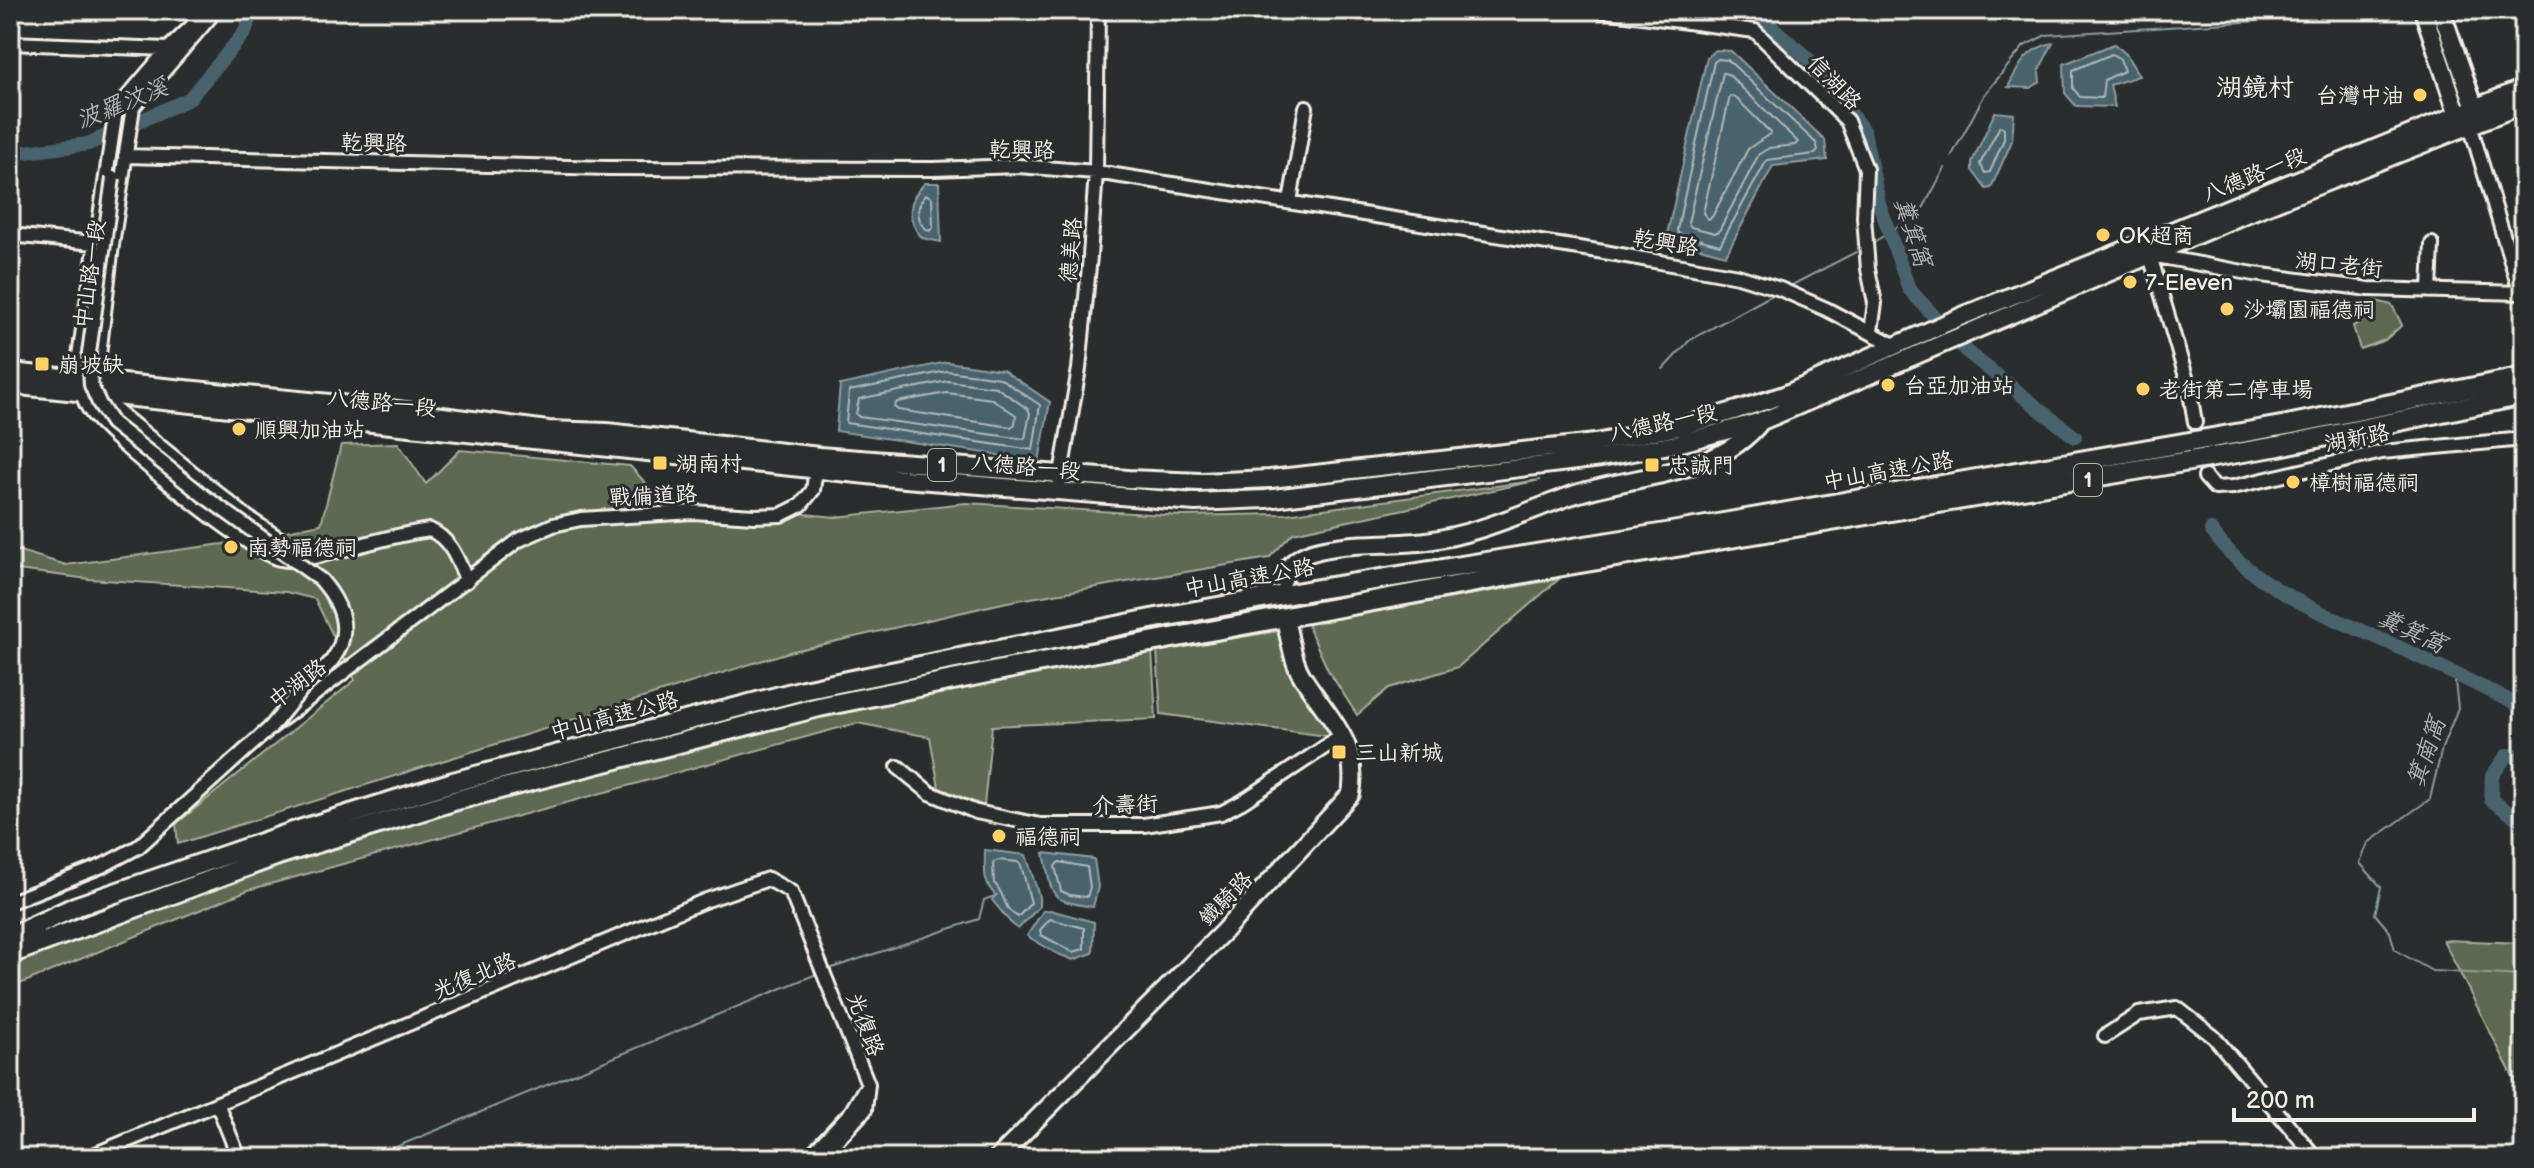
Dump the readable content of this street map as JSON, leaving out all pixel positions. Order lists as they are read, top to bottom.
{
  "streets": {
    "highway": ["1", "中山高速公路"],
    "main road": ["八德路一段", "鐵騎路"],
    "street": [
      "信湖路",
      "乾興路",
      "德美路",
      "湖口老街",
      "中山路一段",
      "湖新路",
      "戰備道路",
      "中湖路",
      "介壽街",
      "光復北路",
      "光復路"
    ]
  },
  "crossings": [
    ["信湖路", "乾興路"],
    ["乾興路", "八德路一段"],
    ["乾興路", "德美路"],
    ["乾興路", "中山路一段"],
    ["八德路一段", "德美路"],
    ["八德路一段", "湖口老街"],
    ["八德路一段", "中山路一段"],
    ["八德路一段", "1"],
    ["八德路一段", "戰備道路"],
    ["戰備道路", "中湖路"],
    ["介壽街", "鐵騎路"],
    ["光復北路", "光復路"]
  ],
  "districts": ["湖鏡村"],
  "water": ["波羅汶溪", "糞箕窩", "箕南窩"],
  "places": {
    "other": [
      "台灣中油",
      "OK超商",
      "7-Eleven",
      "沙壩園福德祠",
      "台亞加油站",
      "老街第二停車場",
      "順興加油站",
      "樟樹福德祠",
      "南勢福德祠",
      "福德祠"
    ],
    "transit": [
      "崩坡缺",
      "湖南村",
      "忠誠門",
      "三山新城"
    ]
  },
  "scale_bar": "200 m"
}
